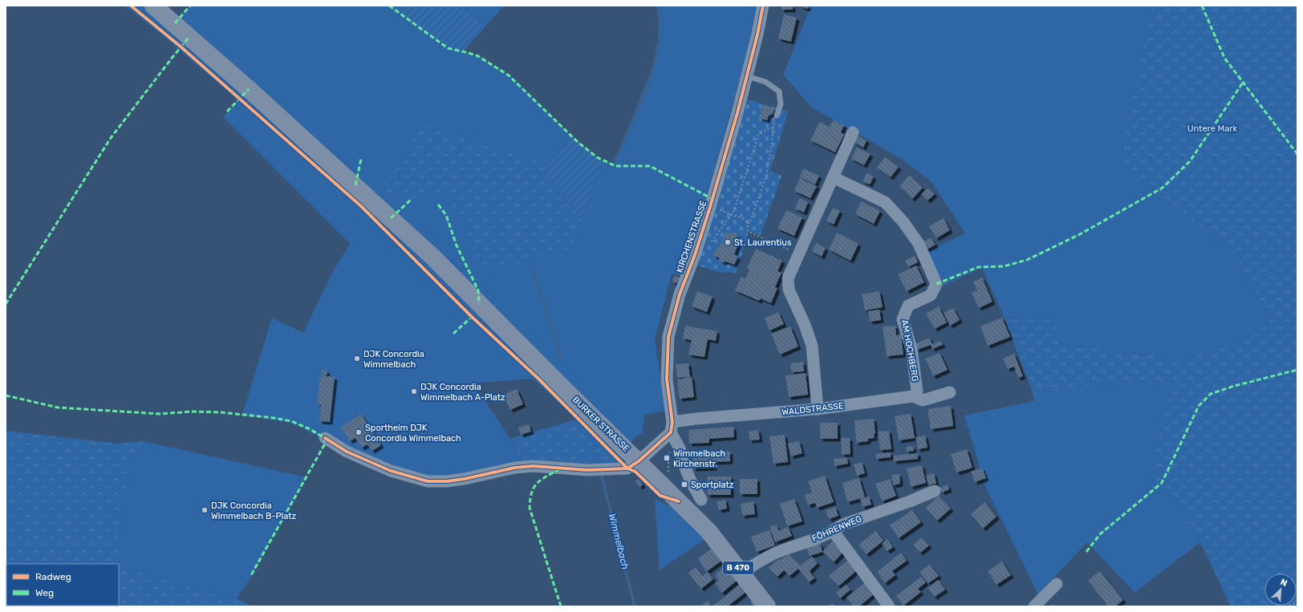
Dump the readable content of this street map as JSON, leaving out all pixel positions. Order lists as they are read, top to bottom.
{
  "streets": {
    "main road": ["BURKER STRASSE", "B 470"],
    "street": [
      "KIRCHENSTRASSE",
      "AM HOCHBERG",
      "WALDSTRASSE",
      "FÖHRENWEG"
    ]
  },
  "crossings": [
    ["KIRCHENSTRASSE", "WALDSTRASSE"],
    ["AM HOCHBERG", "WALDSTRASSE"],
    ["BURKER STRASSE", "FÖHRENWEG"]
  ],
  "water": ["Wimmelbach"],
  "parks": ["Untere Mark"],
  "places": {
    "other": [
      "St. Laurentius",
      "DJK Concordia Wimmelbach",
      "DJK Concordia Wimmelbach A-Platz",
      "Sportheim DJK Concordia Wimmelbach",
      "DJK Concordia Wimmelbach B-Platz"
    ],
    "transit": ["Wimmelbach Kirchenstr.", "Sportplatz"]
  },
  "legend": ["Radweg", "Weg"],
  "north": "top right"
}
